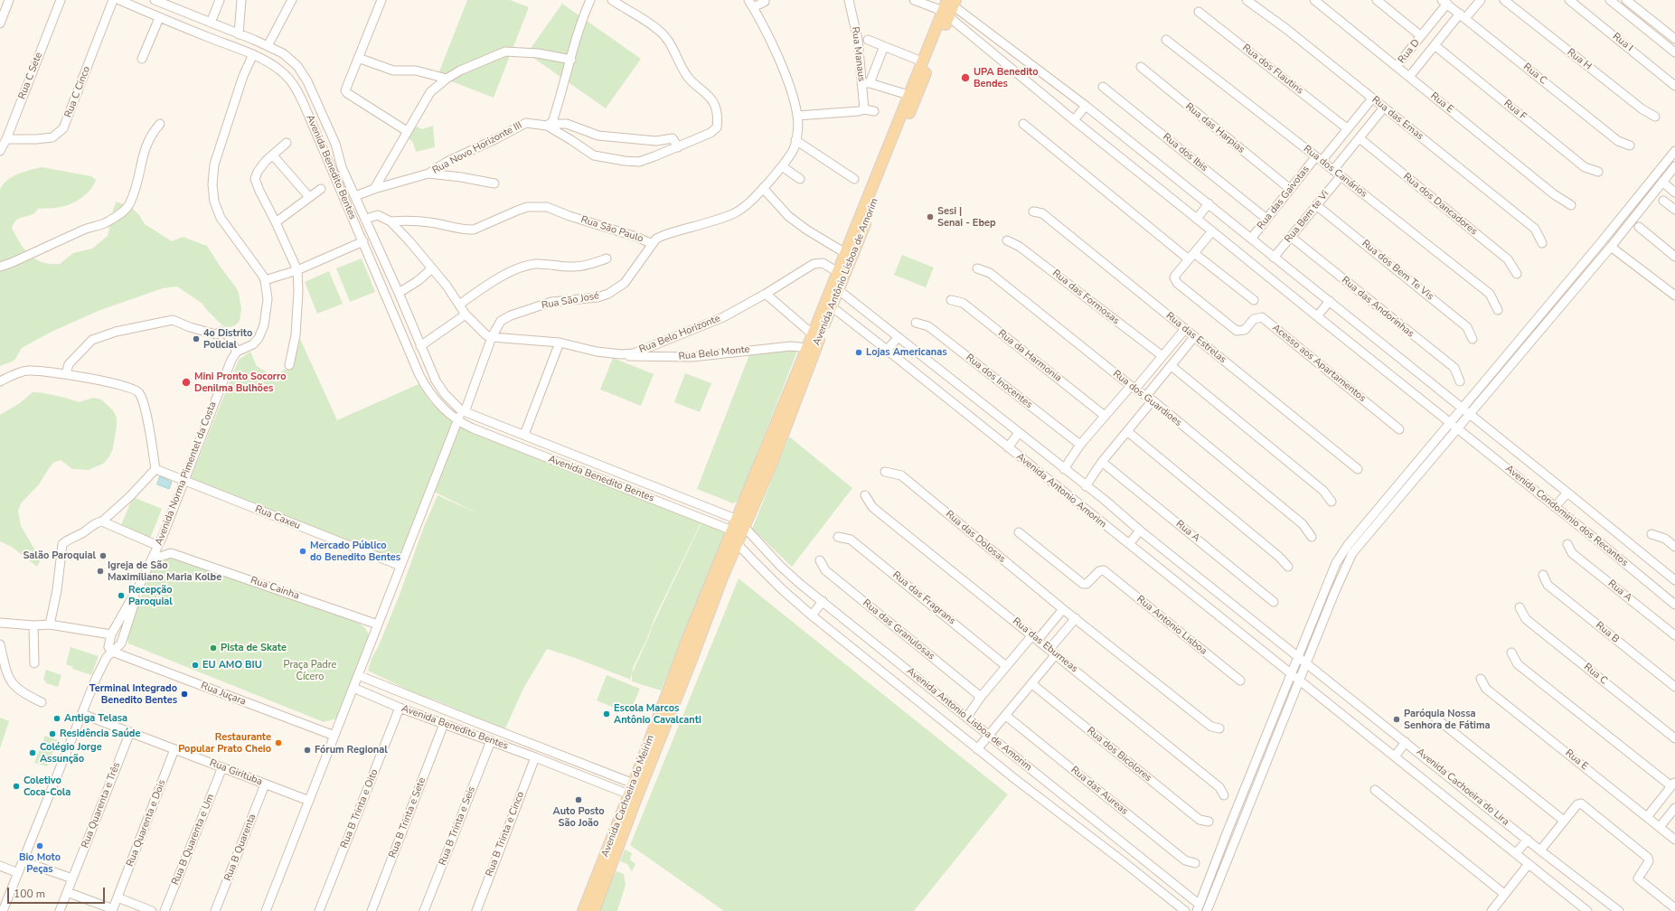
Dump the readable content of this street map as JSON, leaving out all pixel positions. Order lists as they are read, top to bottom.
{
  "streets": {
    "main road": ["Avenida Antônio Lisboa de Amorim", "Avenida Cachoeira do Meirim"],
    "street": [
      "Rua I",
      "Rua D",
      "Rua Manaus",
      "Rua H",
      "Rua dos Flautins",
      "Rua C",
      "Rua C Sete",
      "Rua C Cinco",
      "Rua E",
      "Rua F",
      "Rua das Emas",
      "Rua das Harpias",
      "Rua Novo Horizonte III",
      "Rua dos Ibis",
      "Avenida Benedito Bentes",
      "Rua dos Canários",
      "Rua das Gaivotas",
      "Rua dos Dancadores",
      "Rua Bem te Vi",
      "Rua São Paulo",
      "Rua dos Bem Te Vis",
      "Rua das Formosas",
      "Rua São José",
      "Rua das Andorinhas",
      "Rua Belo Horizonte",
      "Rua das Estrelas",
      "Rua Belo Monte",
      "Rua da Harmonia",
      "Acesso aos Apartamentos",
      "Rua dos Inocentes",
      "Rua dos Guardioes",
      "Avenida Norma Pimentel da Costa",
      "Avenida Antonio Amorim",
      "Avenida Condominio dos Recantos",
      "Rua Caxeu",
      "Rua A",
      "Rua das Dolosas",
      "Rua Cainha",
      "Rua das Fragrans",
      "Rua Antonio Lisboa",
      "Rua das Granulosas",
      "Rua B",
      "Rua das Eburneas",
      "Rua Juçara",
      "Avenida Antonio Lisboa de Amorim",
      "Rua dos Bicolores",
      "Rua Girituba",
      "Avenida Cachoeira do Lira",
      "Rua das Aureas",
      "Rua Quarenta e Três",
      "Rua B Trinta e Oito",
      "Rua B Trinta e Sete",
      "Rua Quarenta e Dois",
      "Rua B Trinta e Seis",
      "Rua B Trinta e Cinco",
      "Rua B Quarenta e Um",
      "Rua B Quarenta"
    ]
  },
  "crossings": [
    ["Rua D", "Rua C"],
    ["Rua D", "Rua E"],
    ["Rua C Sete", "Rua C Cinco"],
    ["Rua das Harpias", "Rua das Gaivotas"],
    ["Rua Novo Horizonte III", "Avenida Benedito Bentes"],
    ["Rua dos Ibis", "Rua das Gaivotas"],
    ["Avenida Benedito Bentes", "Avenida Antônio Lisboa de Amorim"],
    ["Avenida Benedito Bentes", "Rua São José"],
    ["Avenida Benedito Bentes", "Avenida Antonio Lisboa de Amorim"],
    ["Avenida Benedito Bentes", "Avenida Cachoeira do Meirim"],
    ["Avenida Benedito Bentes", "Rua B Trinta e Oito"],
    ["Avenida Benedito Bentes", "Rua B Trinta e Sete"],
    ["Avenida Benedito Bentes", "Rua B Trinta e Seis"],
    ["Avenida Benedito Bentes", "Rua B Trinta e Cinco"],
    ["Rua dos Canários", "Rua das Gaivotas"],
    ["Rua dos Canários", "Rua Bem te Vi"],
    ["Rua das Gaivotas", "Avenida Condominio dos Recantos"],
    ["Rua Bem te Vi", "Rua dos Bem Te Vis"],
    ["Rua Bem te Vi", "Rua das Andorinhas"],
    ["Rua Bem te Vi", "Avenida Condominio dos Recantos"],
    ["Rua São Paulo", "Rua São José"],
    ["Avenida Antônio Lisboa de Amorim", "Rua Belo Horizonte"],
    ["Avenida Antônio Lisboa de Amorim", "Rua Belo Monte"],
    ["Avenida Antônio Lisboa de Amorim", "Avenida Antonio Amorim"],
    ["Avenida Antônio Lisboa de Amorim", "Avenida Condominio dos Recantos"],
    ["Avenida Antônio Lisboa de Amorim", "Avenida Antonio Lisboa de Amorim"],
    ["Avenida Antônio Lisboa de Amorim", "Avenida Cachoeira do Meirim"],
    ["Rua das Formosas", "Avenida Antonio Amorim"],
    ["Rua São José", "Rua Belo Horizonte"],
    ["Rua Belo Horizonte", "Rua Belo Monte"],
    ["Rua das Estrelas", "Avenida Antonio Amorim"],
    ["Rua da Harmonia", "Avenida Antonio Amorim"],
    ["Rua dos Inocentes", "Avenida Antonio Amorim"],
    ["Rua dos Guardioes", "Avenida Antonio Amorim"],
    ["Avenida Norma Pimentel da Costa", "Rua Caxeu"],
    ["Avenida Norma Pimentel da Costa", "Rua Juçara"],
    ["Avenida Norma Pimentel da Costa", "Rua Girituba"],
    ["Avenida Antonio Amorim", "Rua A"],
    ["Avenida Antonio Amorim", "Avenida Cachoeira do Lira"],
    ["Avenida Antonio Lisboa de Amorim", "Avenida Cachoeira do Meirim"],
    ["Rua Girituba", "Rua Quarenta e Três"],
    ["Rua Girituba", "Rua Quarenta e Dois"],
    ["Rua Girituba", "Rua B Quarenta e Um"],
    ["Rua Girituba", "Rua B Quarenta"]
  ],
  "parks": ["Praça Padre Cícero"],
  "places": [
    "UPA Benedito Bendes",
    "Sesi | Senai - Ebep",
    "4o Distrito Policial",
    "Lojas Americanas",
    "Mini Pronto Socorro Denilma Bulhões",
    "Mercado Público do Benedito Bentes",
    "Salão Paroquial",
    "Igreja de São Maximiliano Maria Kolbe",
    "Recepção Paroquial",
    "Pista de Skate",
    "EU AMO BIU",
    "Terminal Integrado Benedito Bentes",
    "Escola Marcos Antônio Cavalcanti",
    "Antiga Telasa",
    "Paróquia Nossa Senhora de Fátima",
    "Residência Saúde",
    "Restaurante Popular Prato Cheio",
    "Fórum Regional",
    "Colégio Jorge Assunção",
    "Coletivo Coca-Cola",
    "Auto Posto São João",
    "Bio Moto Peças"
  ],
  "scale_bar": "100 m"
}
